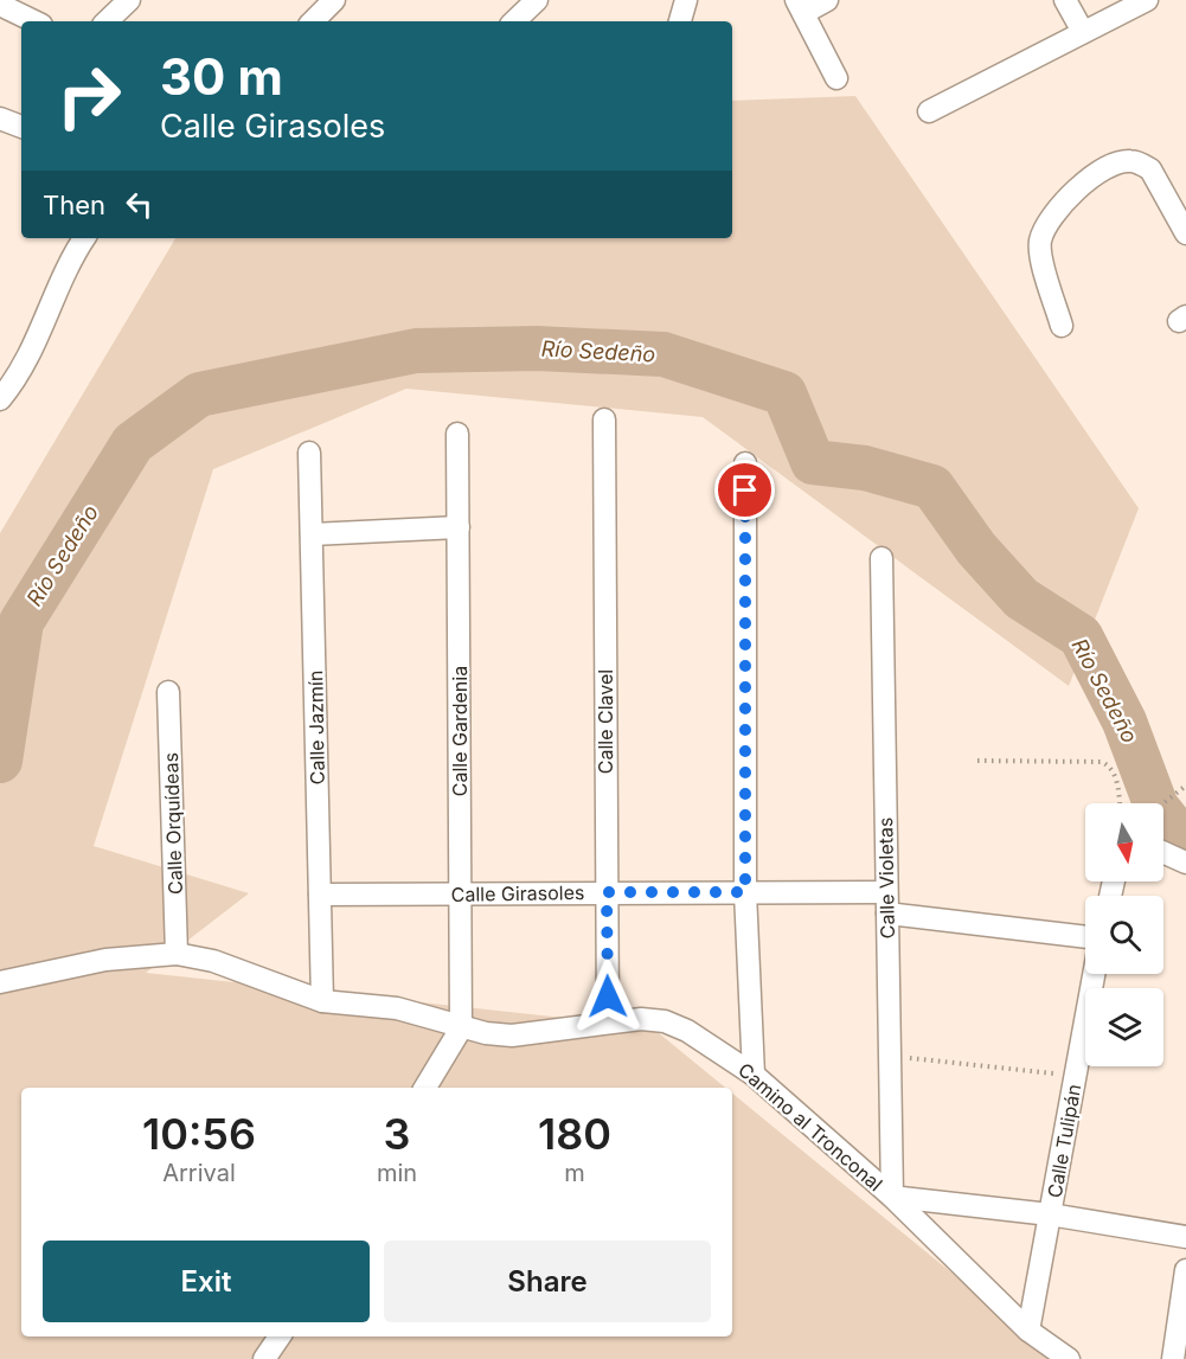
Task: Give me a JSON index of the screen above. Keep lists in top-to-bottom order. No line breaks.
{"streets":{"street":["Calle Clavel","Calle Jazmín","Calle Gardenia","Calle Orquídeas","Calle Violetas","Calle Girasoles","Camino al Tronconal","Calle Tulipán"]},"crossings":[["Calle Clavel","Calle Girasoles"],["Calle Clavel","Camino al Tronconal"],["Calle Jazmín","Calle Girasoles"],["Calle Jazmín","Camino al Tronconal"],["Calle Gardenia","Calle Girasoles"],["Calle Gardenia","Camino al Tronconal"],["Calle Orquídeas","Camino al Tronconal"],["Calle Violetas","Calle Girasoles"],["Calle Violetas","Camino al Tronconal"],["Camino al Tronconal","Calle Tulipán"]],"water":["Río Sedeño"],"north":"bottom","page":{"turn":["30 m","Calle Girasoles"],"then":"Then","eta":["10:56","Arrival","3","min","180","m"],"buttons":["Exit","Share"]}}
